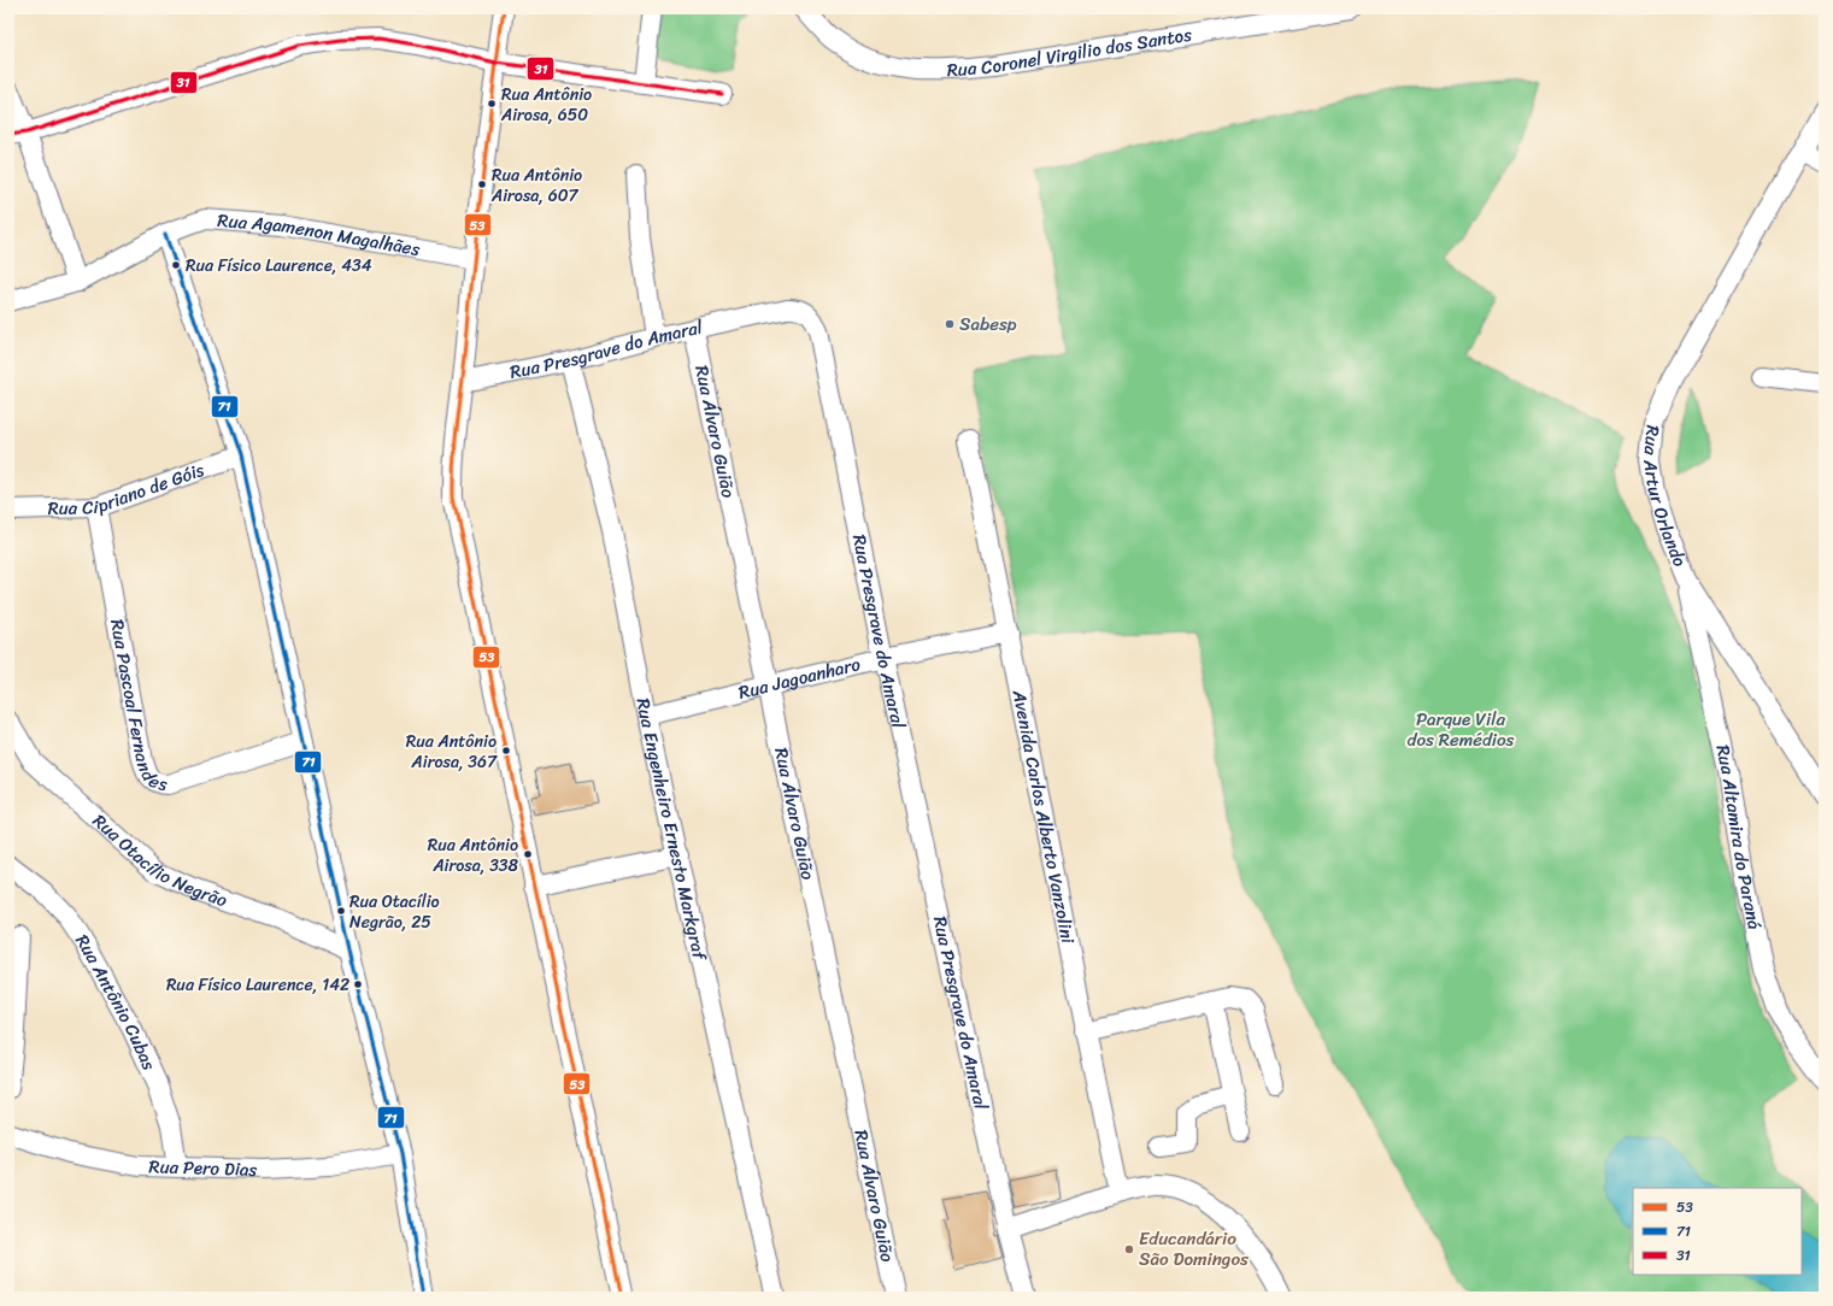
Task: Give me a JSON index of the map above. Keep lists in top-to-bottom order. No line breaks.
{"streets":{"street":["Rua Coronel Virgilio dos Santos","Rua Agamenon Magalhães","Rua Presgrave do Amaral","Rua Álvaro Guião","Rua Cipriano de Góis","Rua Artur Orlando","Rua Jagoanharo","Rua Pascoal Fernandes","Avenida Carlos Alberto Vanzolini","Rua Engenheiro Ernesto Markgraf","Rua Altamira do Paraná","Rua Otacílio Negrão","Rua Antônio Cubas","Rua Pero Dias"]},"crossings":[["Rua Presgrave do Amaral","Rua Álvaro Guião"],["Rua Presgrave do Amaral","Rua Jagoanharo"],["Rua Presgrave do Amaral","Rua Engenheiro Ernesto Markgraf"],["Rua Álvaro Guião","Rua Jagoanharo"],["Rua Cipriano de Góis","Rua Pascoal Fernandes"],["Rua Artur Orlando","Rua Altamira do Paraná"],["Rua Jagoanharo","Avenida Carlos Alberto Vanzolini"],["Rua Jagoanharo","Rua Engenheiro Ernesto Markgraf"],["Rua Antônio Cubas","Rua Pero Dias"]],"parks":["Parque Vila dos Remédios"],"places":["Rua Antônio Airosa, 650","Rua Antônio Airosa, 607","Rua Físico Laurence, 434","Sabesp","Rua Antônio Airosa, 367","Rua Antônio Airosa, 338","Rua Otacílio Negrão, 25","Rua Físico Laurence, 142","Educandário São Domingos"],"lines":["transit line 53","transit line 31","transit line 71"],"legend":["53","71","31"]}
